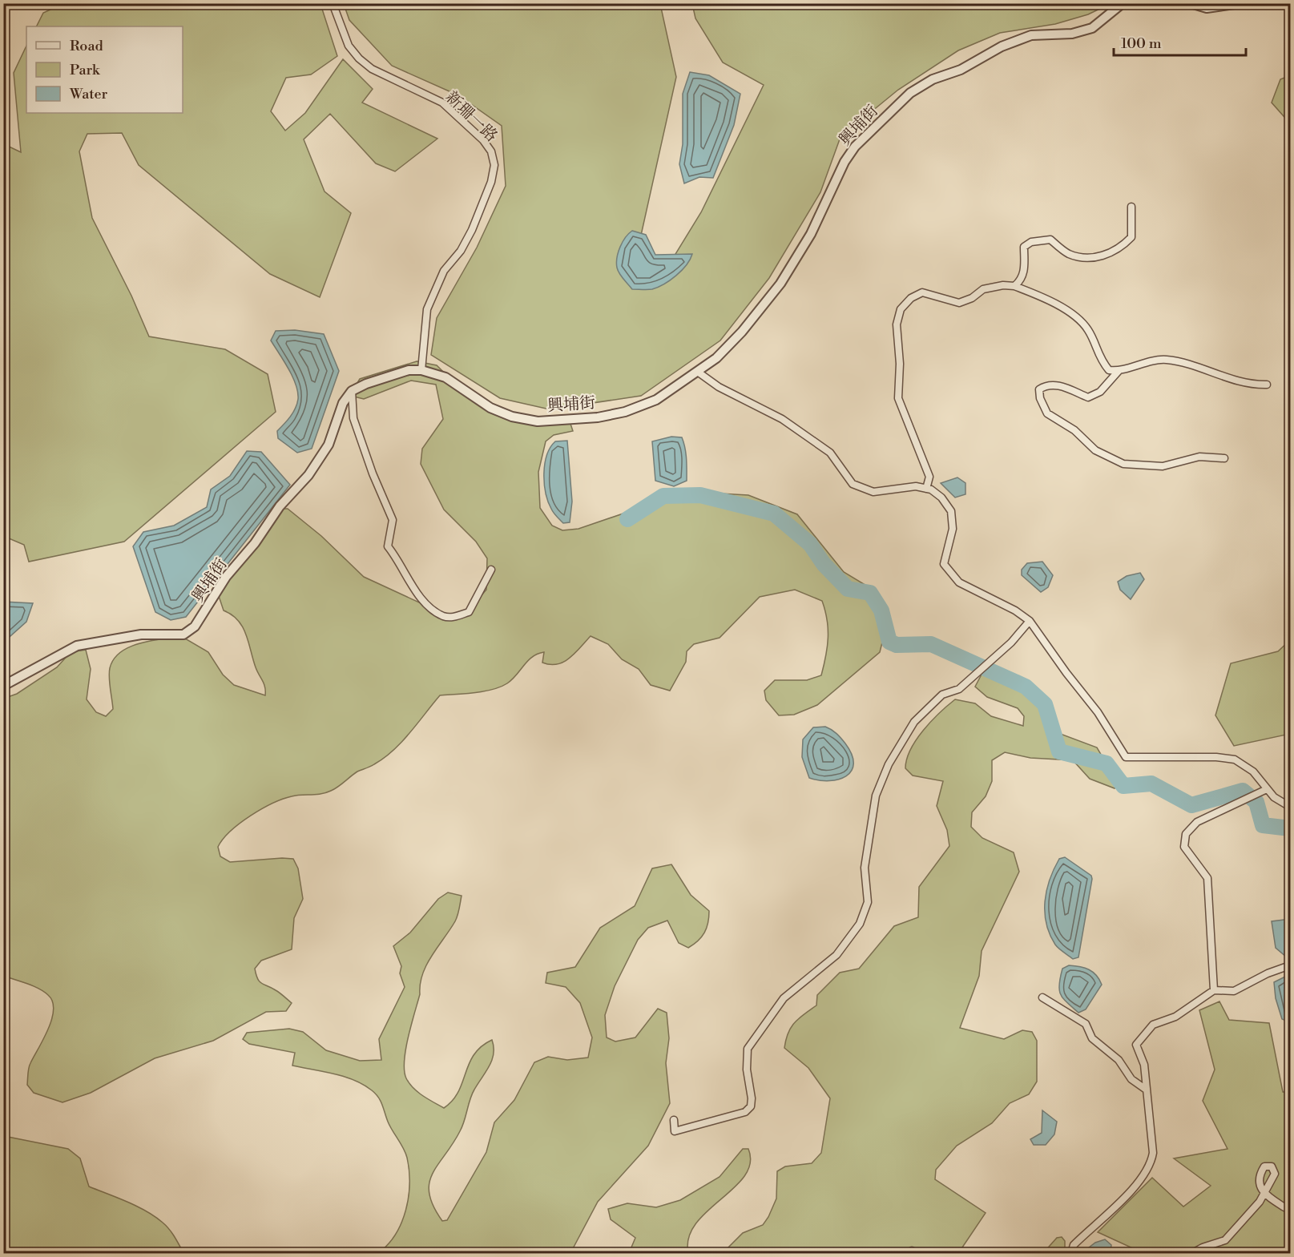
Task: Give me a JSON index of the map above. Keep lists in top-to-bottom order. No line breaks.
{"streets":{"street":["新珊一路","興埔街"]},"crossings":[["新珊一路","興埔街"]],"legend":["Road","Park","Water"],"scale_bar":"100 m"}
